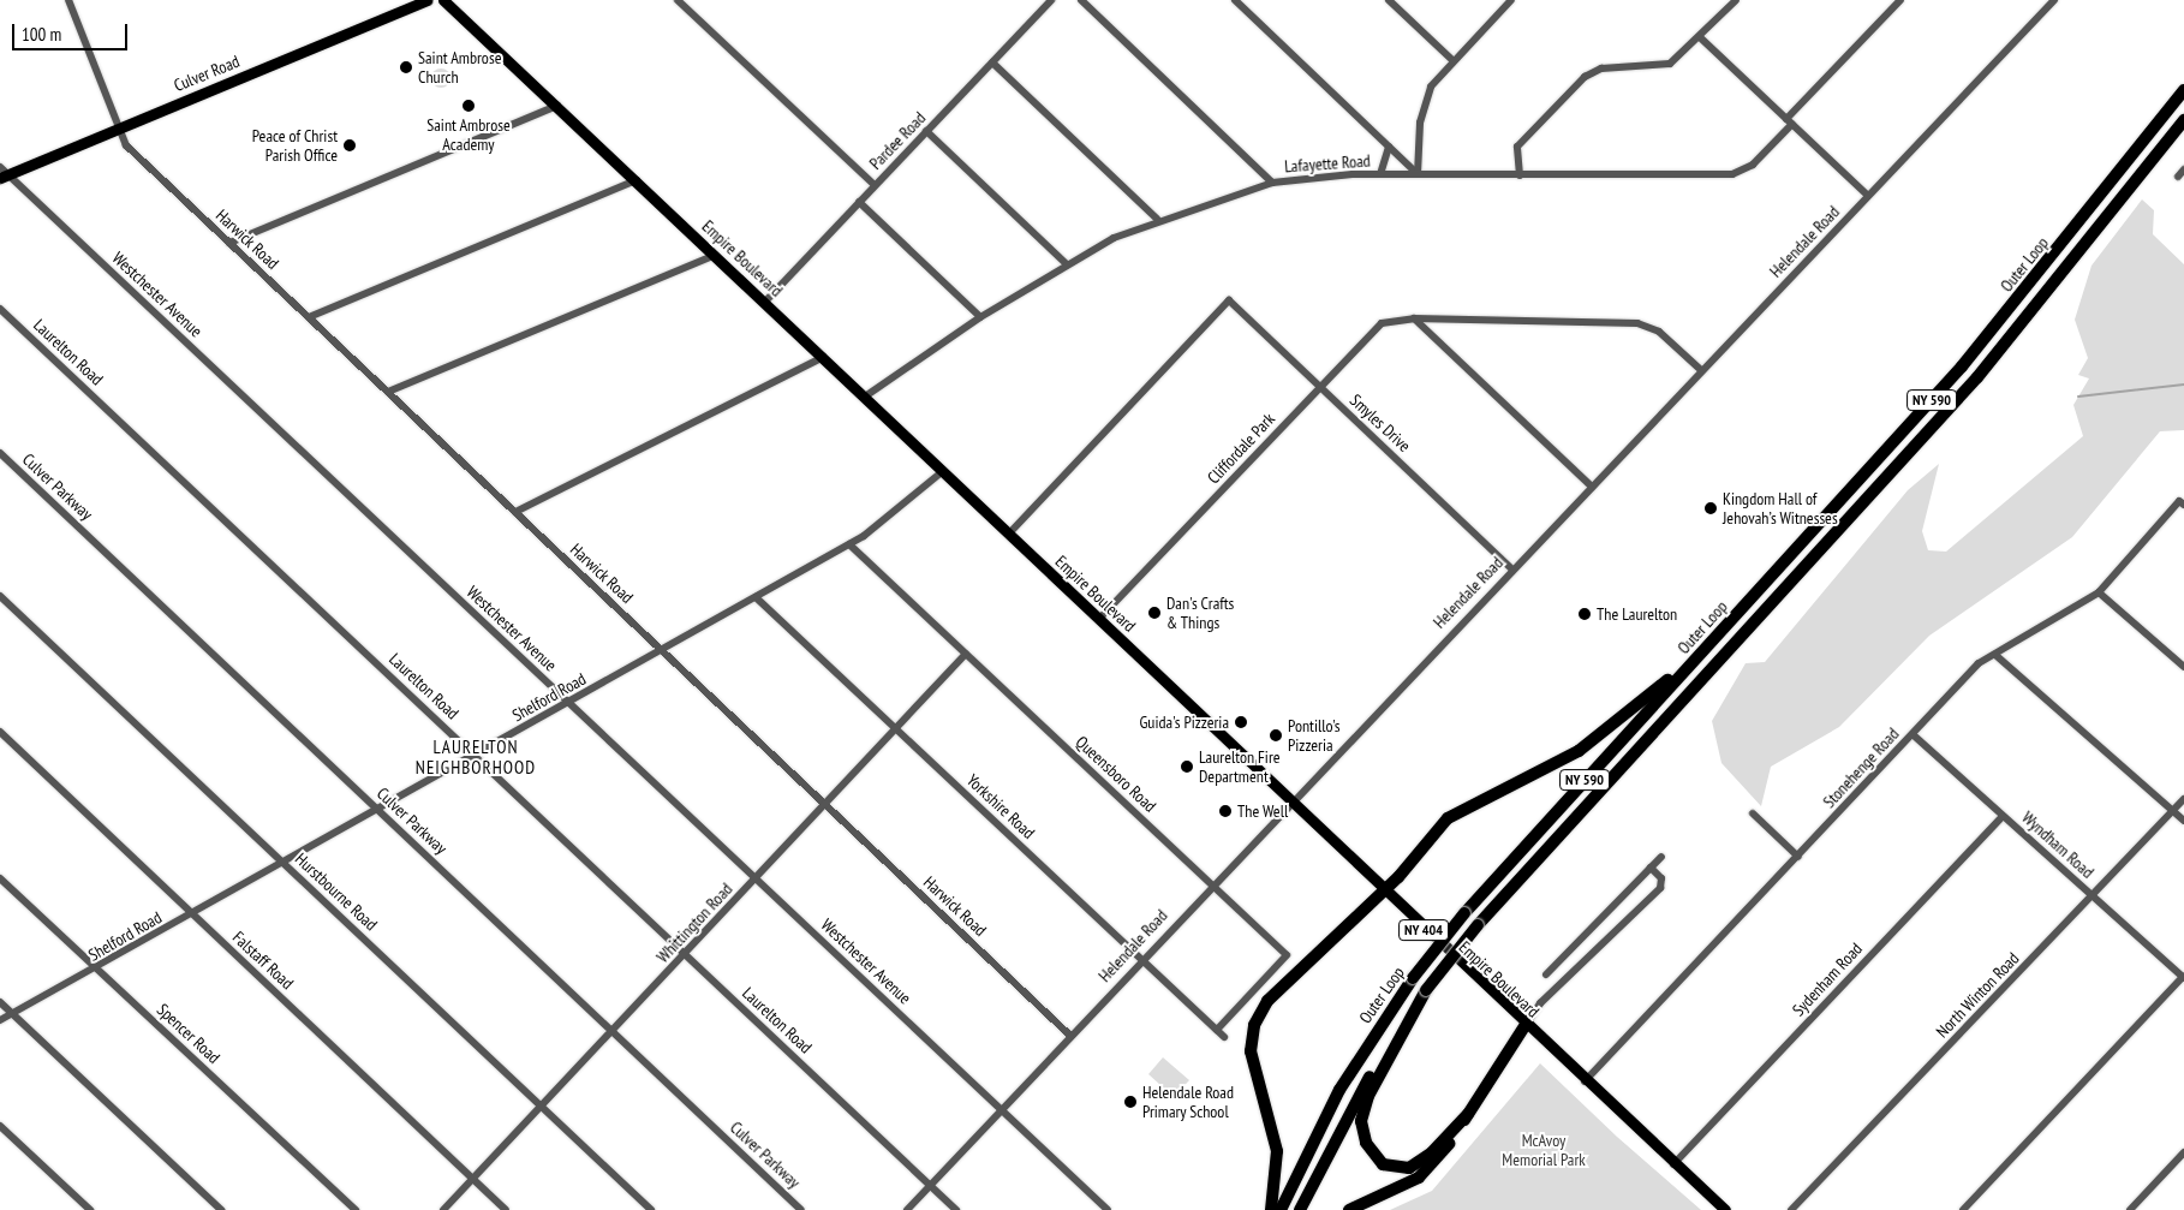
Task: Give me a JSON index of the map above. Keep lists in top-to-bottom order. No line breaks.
{"streets":{"highway":["Outer Loop","NY 590"],"main road":["Culver Road","Empire Boulevard","NY 404"],"street":["Pardee Road","Lafayette Road","Harwick Road","Helendale Road","Westchester Avenue","Laurelton Road","Smyles Drive","Cliffordale Park","Culver Parkway","Shelford Road","Stonehenge Road","Queensboro Road","Yorkshire Road","Wyndham Road","Hurstbourne Road","Whittington Road","Falstaff Road","Sydenham Road","North Winton Road","Spencer Road"]},"crossings":[["Culver Road","Harwick Road"],["Culver Road","Westchester Avenue"],["Pardee Road","Empire Boulevard"],["Lafayette Road","Empire Boulevard"],["Harwick Road","Helendale Road"],["Harwick Road","Shelford Road"],["Harwick Road","Whittington Road"],["Helendale Road","Empire Boulevard"],["Helendale Road","Westchester Avenue"],["Helendale Road","Laurelton Road"],["Helendale Road","Smyles Drive"],["Helendale Road","Cliffordale Park"],["Helendale Road","Queensboro Road"],["Helendale Road","Yorkshire Road"],["Empire Boulevard","Smyles Drive"],["Empire Boulevard","Cliffordale Park"],["Empire Boulevard","Shelford Road"],["Empire Boulevard","Stonehenge Road"],["Empire Boulevard","Sydenham Road"],["Westchester Avenue","Shelford Road"],["Westchester Avenue","Whittington Road"],["Laurelton Road","Shelford Road"],["Laurelton Road","Whittington Road"],["Smyles Drive","Cliffordale Park"],["Culver Parkway","Shelford Road"],["Culver Parkway","Whittington Road"],["Shelford Road","Queensboro Road"],["Shelford Road","Yorkshire Road"],["Shelford Road","Hurstbourne Road"],["Shelford Road","Falstaff Road"],["Shelford Road","Spencer Road"],["Stonehenge Road","Wyndham Road"],["Queensboro Road","Yorkshire Road"],["Queensboro Road","Whittington Road"],["Yorkshire Road","Whittington Road"],["Wyndham Road","Sydenham Road"],["Wyndham Road","North Winton Road"],["Hurstbourne Road","Whittington Road"],["Whittington Road","Falstaff Road"]],"districts":["LAURELTON NEIGHBORHOOD"],"parks":["McAvoy Memorial Park"],"places":["Saint Ambrose Church","Saint Ambrose Academy","Peace of Christ Parish Office","Kingdom Hall of Jehovah’s Witnesses","Dan's Crafts & Things","The Laurelton","Guida's Pizzeria","Pontillo's Pizzeria","Laurelton Fire Department","The Well","Helendale Road Primary School"],"scale_bar":"100 m"}
